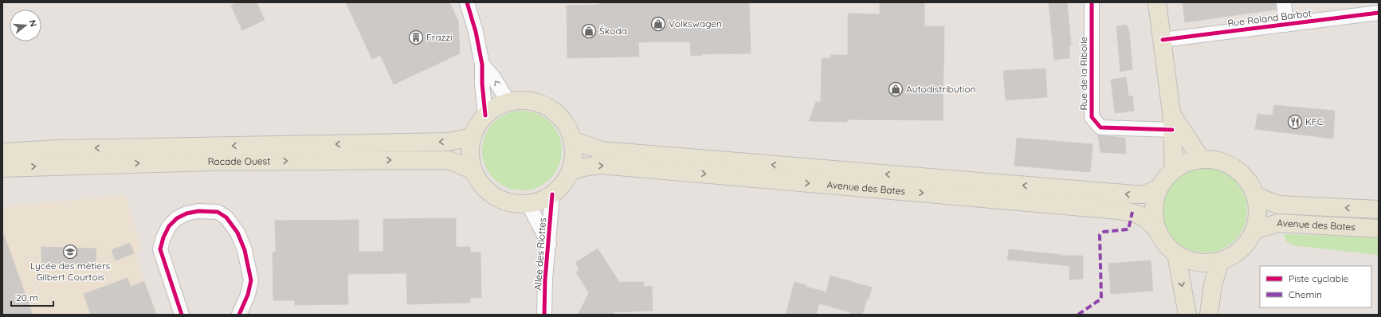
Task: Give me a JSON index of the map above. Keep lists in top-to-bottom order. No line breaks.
{"streets":{"main road":["Rocade Ouest","Avenue des Bates"],"street":["Rue Roland Barbot","Rue de la Ribolle","Allée des Riottes"]},"crossings":[["Rocade Ouest","Avenue des Bates"],["Rocade Ouest","Allée des Riottes"],["Avenue des Bates","Allée des Riottes"]],"places":{"shop":["Volkswagen","Škoda","Autodistribution"],"building":["Frazzi"],"restaurant":["KFC"],"school or university":["Lycée des métiers Gilbert Courtois"]},"legend":["Piste cyclable","Chemin"],"scale_bar":"20 m","north":"right"}
